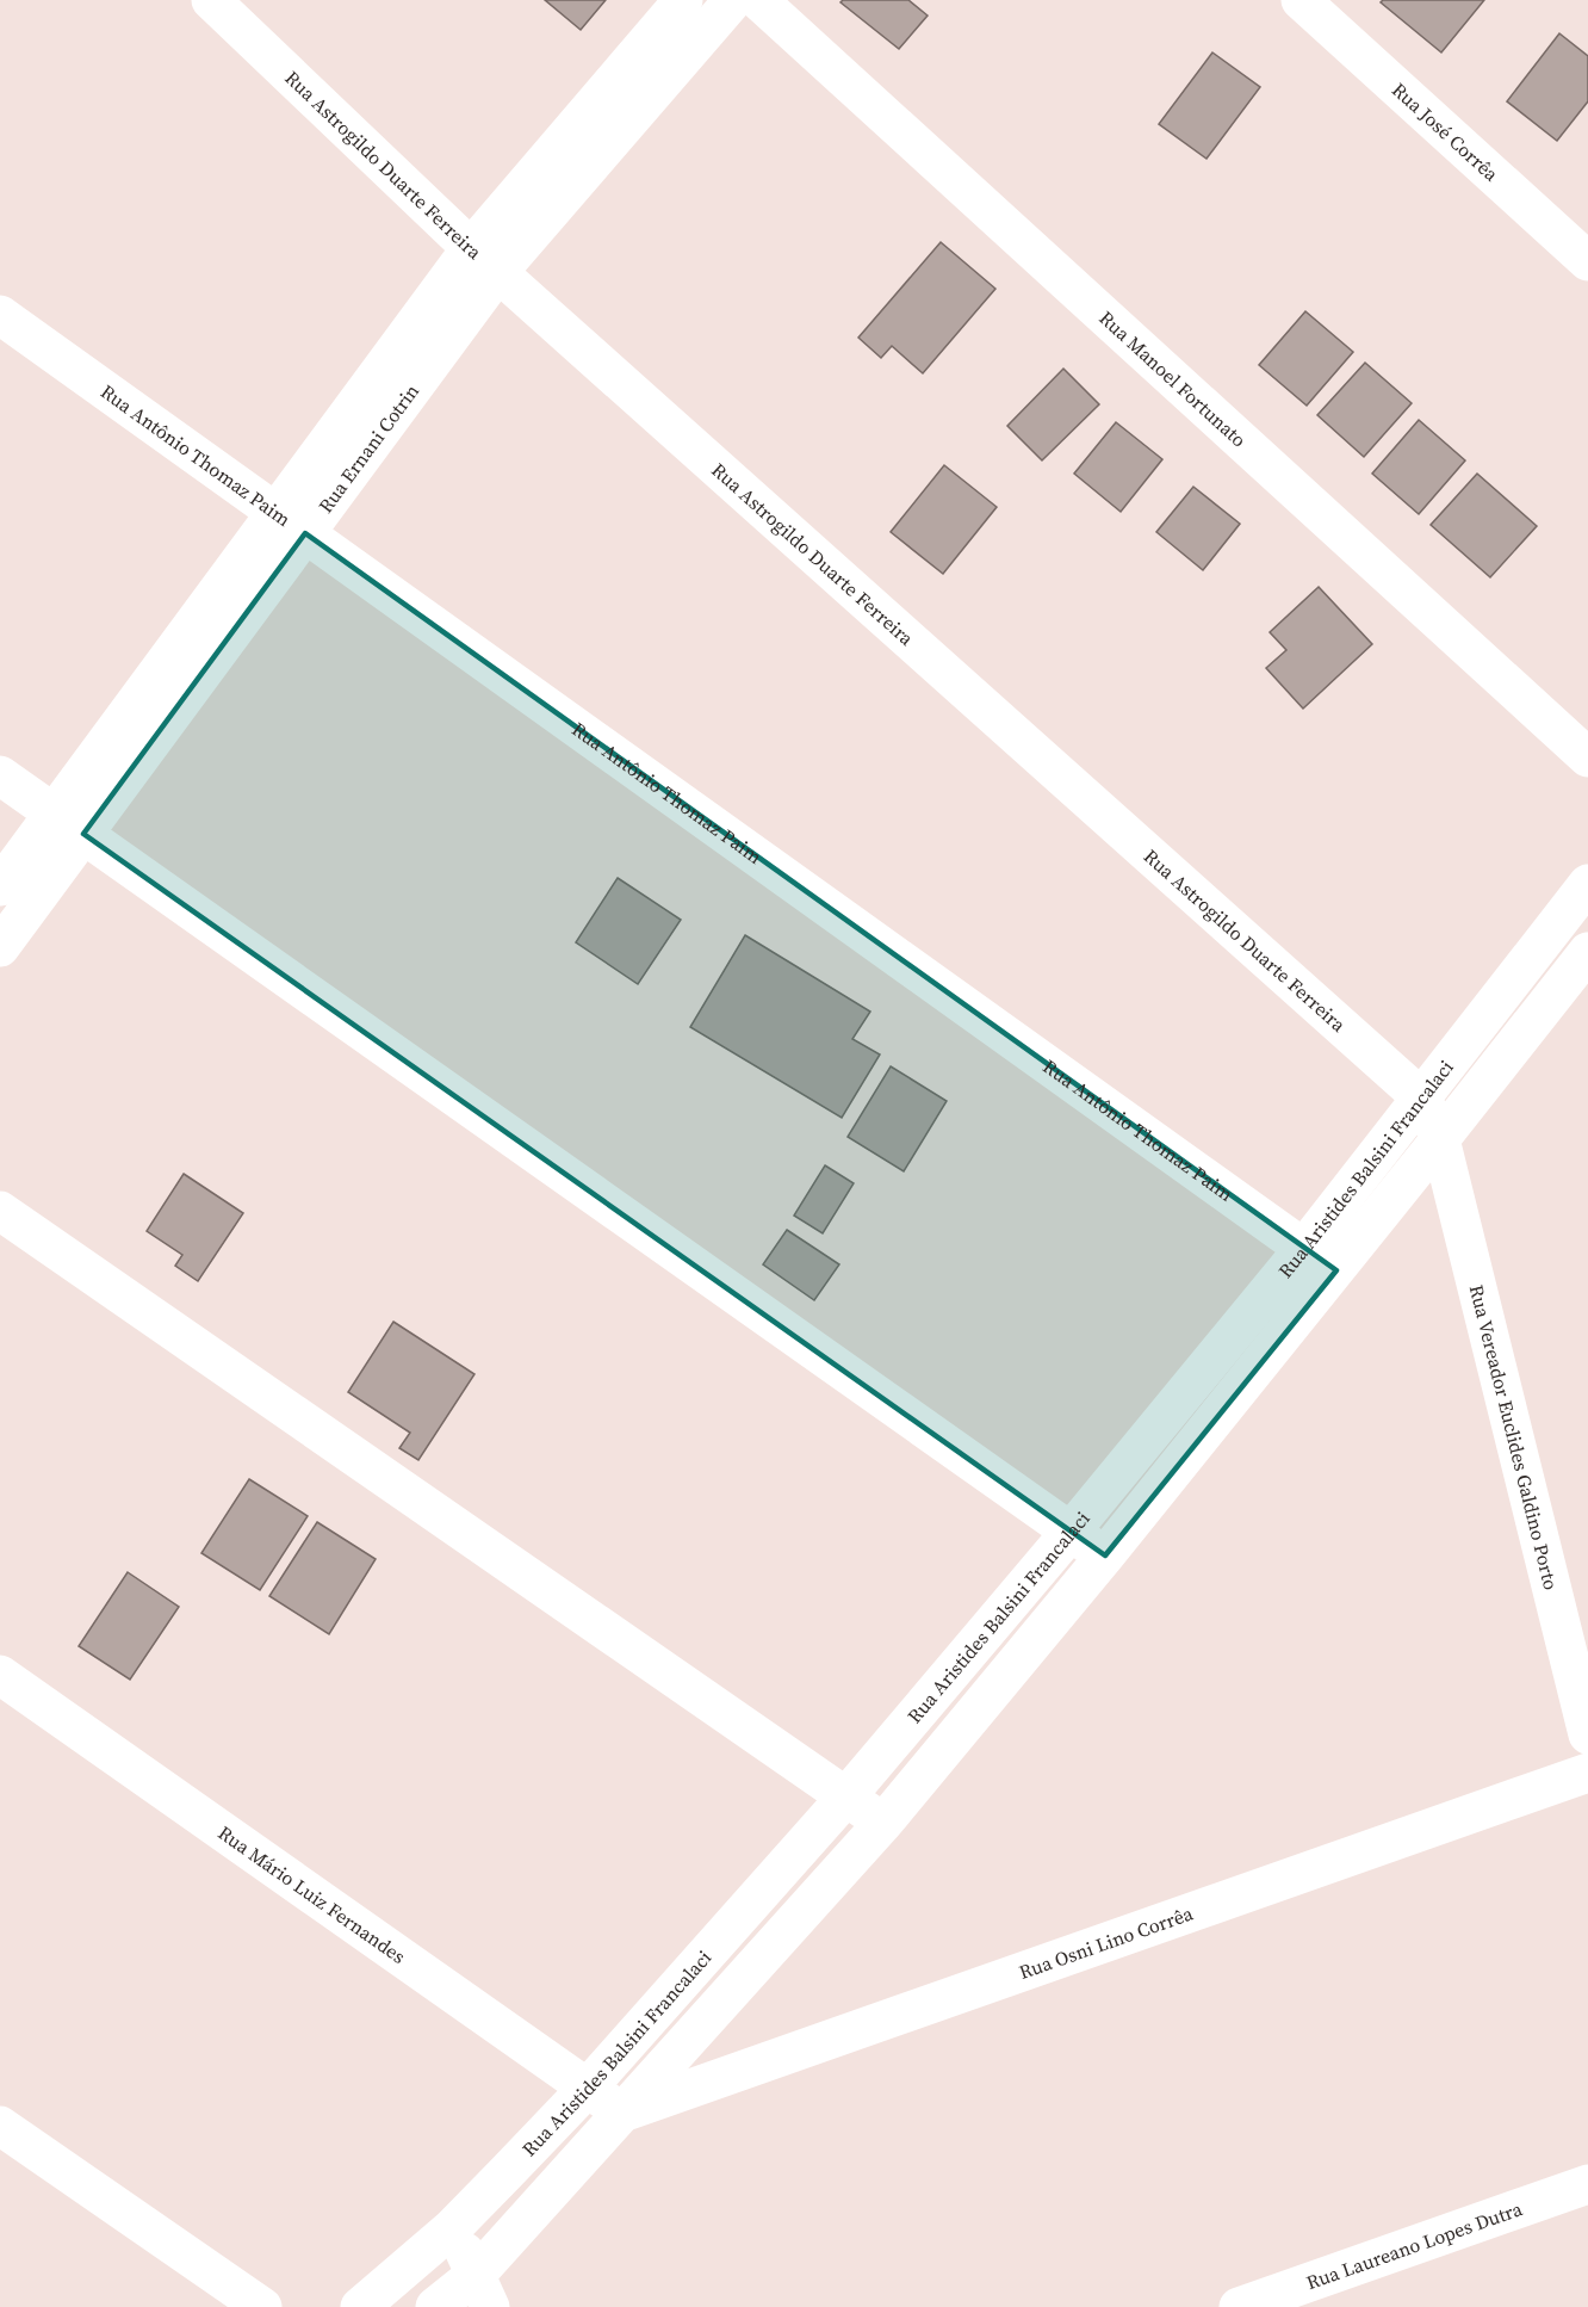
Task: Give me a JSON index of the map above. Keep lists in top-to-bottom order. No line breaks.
{"streets":{"street":["Rua José Corrêa","Rua Astrogildo Duarte Ferreira","Rua Manoel Fortunato","Rua Ernani Cotrin","Rua Antônio Thomaz Paim","Rua Aristides Balsini Francalaci","Rua Vereador Euclides Galdino Porto","Rua Mário Luiz Fernandes","Rua Osni Lino Corrêa","Rua Laureano Lopes Dutra"]},"crossings":[["Rua Astrogildo Duarte Ferreira","Rua Ernani Cotrin"],["Rua Astrogildo Duarte Ferreira","Rua Aristides Balsini Francalaci"],["Rua Astrogildo Duarte Ferreira","Rua Vereador Euclides Galdino Porto"],["Rua Ernani Cotrin","Rua Antônio Thomaz Paim"],["Rua Antônio Thomaz Paim","Rua Aristides Balsini Francalaci"],["Rua Aristides Balsini Francalaci","Rua Vereador Euclides Galdino Porto"],["Rua Aristides Balsini Francalaci","Rua Mário Luiz Fernandes"],["Rua Aristides Balsini Francalaci","Rua Osni Lino Corrêa"],["Rua Mário Luiz Fernandes","Rua Osni Lino Corrêa"]]}
